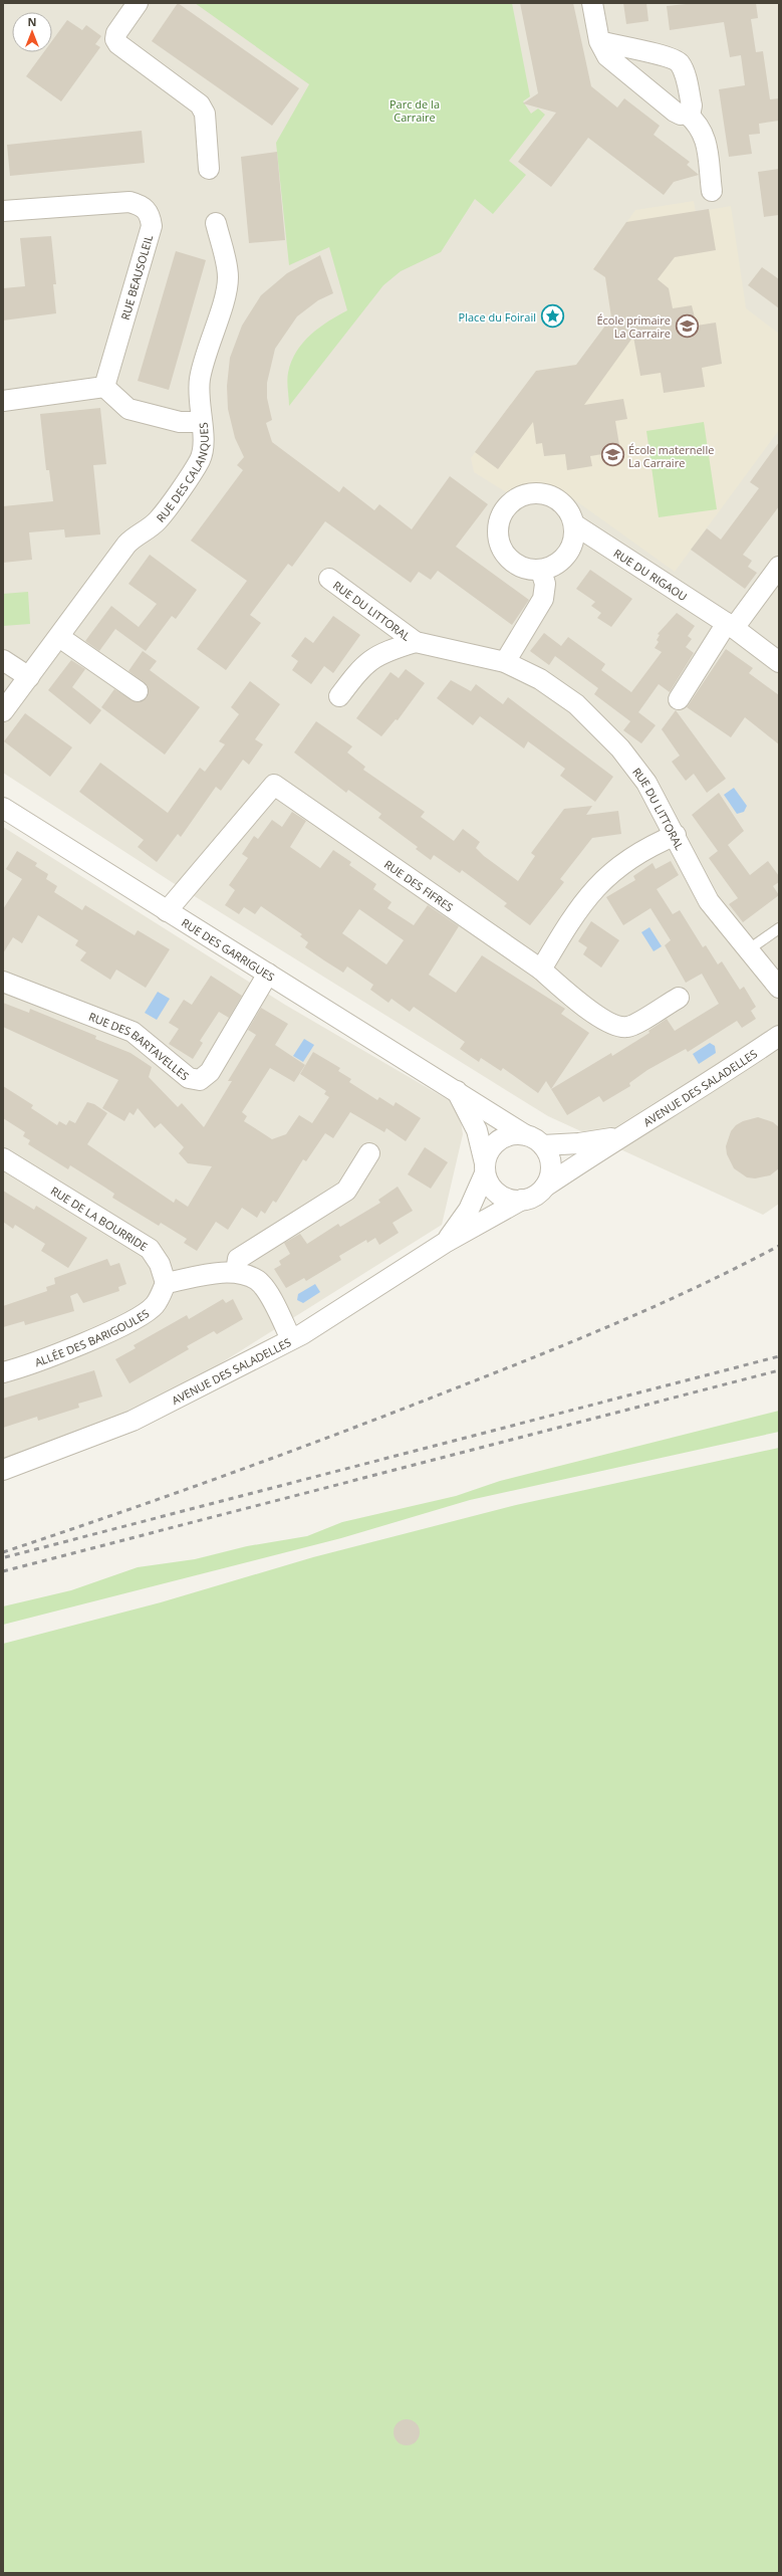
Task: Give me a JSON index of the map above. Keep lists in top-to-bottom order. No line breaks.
{"streets":{"street":["RUE BEAUSOLEIL","RUE DES CALANQUES","RUE DU RIGAOU","RUE DU LITTORAL","RUE DES FIFRES","RUE DES GARRIGUES","RUE DES BARTAVELLES","AVENUE DES SALADELLES","RUE DE LA BOURRIDE","ALLÉE DES BARIGOULES"]},"crossings":[["RUE DES FIFRES","RUE DES GARRIGUES"],["RUE DES GARRIGUES","RUE DES BARTAVELLES"],["RUE DES GARRIGUES","AVENUE DES SALADELLES"],["RUE DE LA BOURRIDE","ALLÉE DES BARIGOULES"]],"parks":["Parc de la Carraire"],"places":{"place":["Place du Foirail"],"school or university":["École primaire La Carraire","École maternelle La Carraire"]},"north":"top"}
